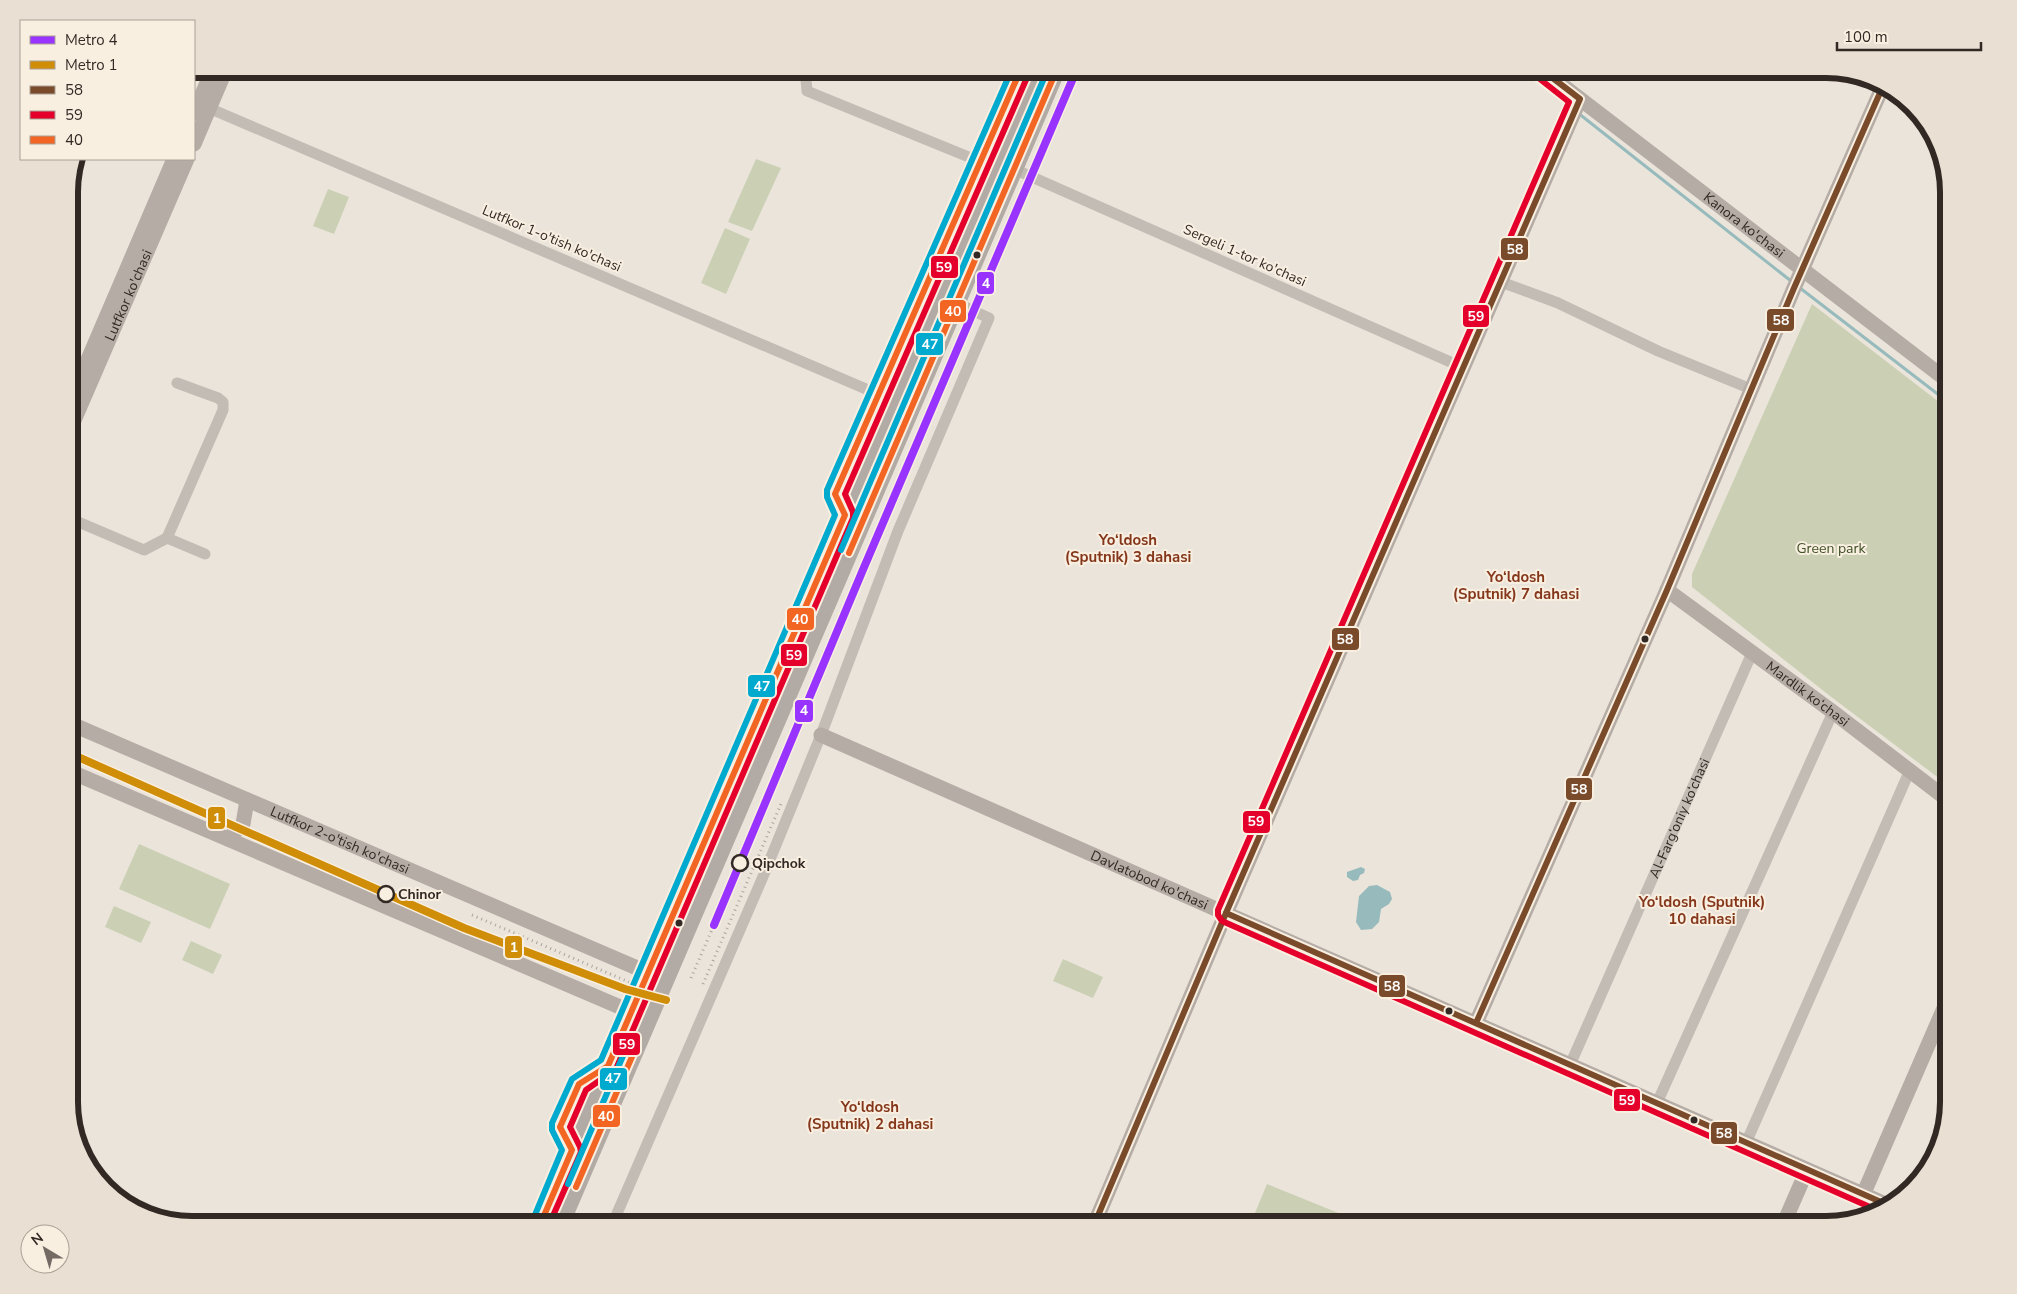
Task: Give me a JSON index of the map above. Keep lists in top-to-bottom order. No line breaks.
{"streets":{"street":["Kanora ko'chasi","Lutfkor 1-o'tish ko'chasi","Sergeli 1-tor ko'chasi","Lutfkor ko'chasi","Mardlik ko‘chasi","Al-Farg‘oniy ko‘chasi","Lutfkor 2-o'tish ko'chasi","Davlatobod ko'chasi"]},"crossings":[["Mardlik ko‘chasi","Al-Farg‘oniy ko‘chasi"],["Al-Farg‘oniy ko‘chasi","Davlatobod ko'chasi"]],"districts":["Yo‘ldosh (Sputnik) 3 dahasi","Yo‘ldosh (Sputnik) 7 dahasi","Yo‘ldosh (Sputnik) 10 dahasi","Yo‘ldosh (Sputnik) 2 dahasi"],"parks":["Green park"],"places":["Qipchok","Chinor"],"lines":["metro line 4","transit line 58","transit line 59","transit line 40","transit line 47","metro line 1"],"legend":["Metro 4","Metro 1","58","59","40"],"scale_bar":"100 m","north":"top left"}
